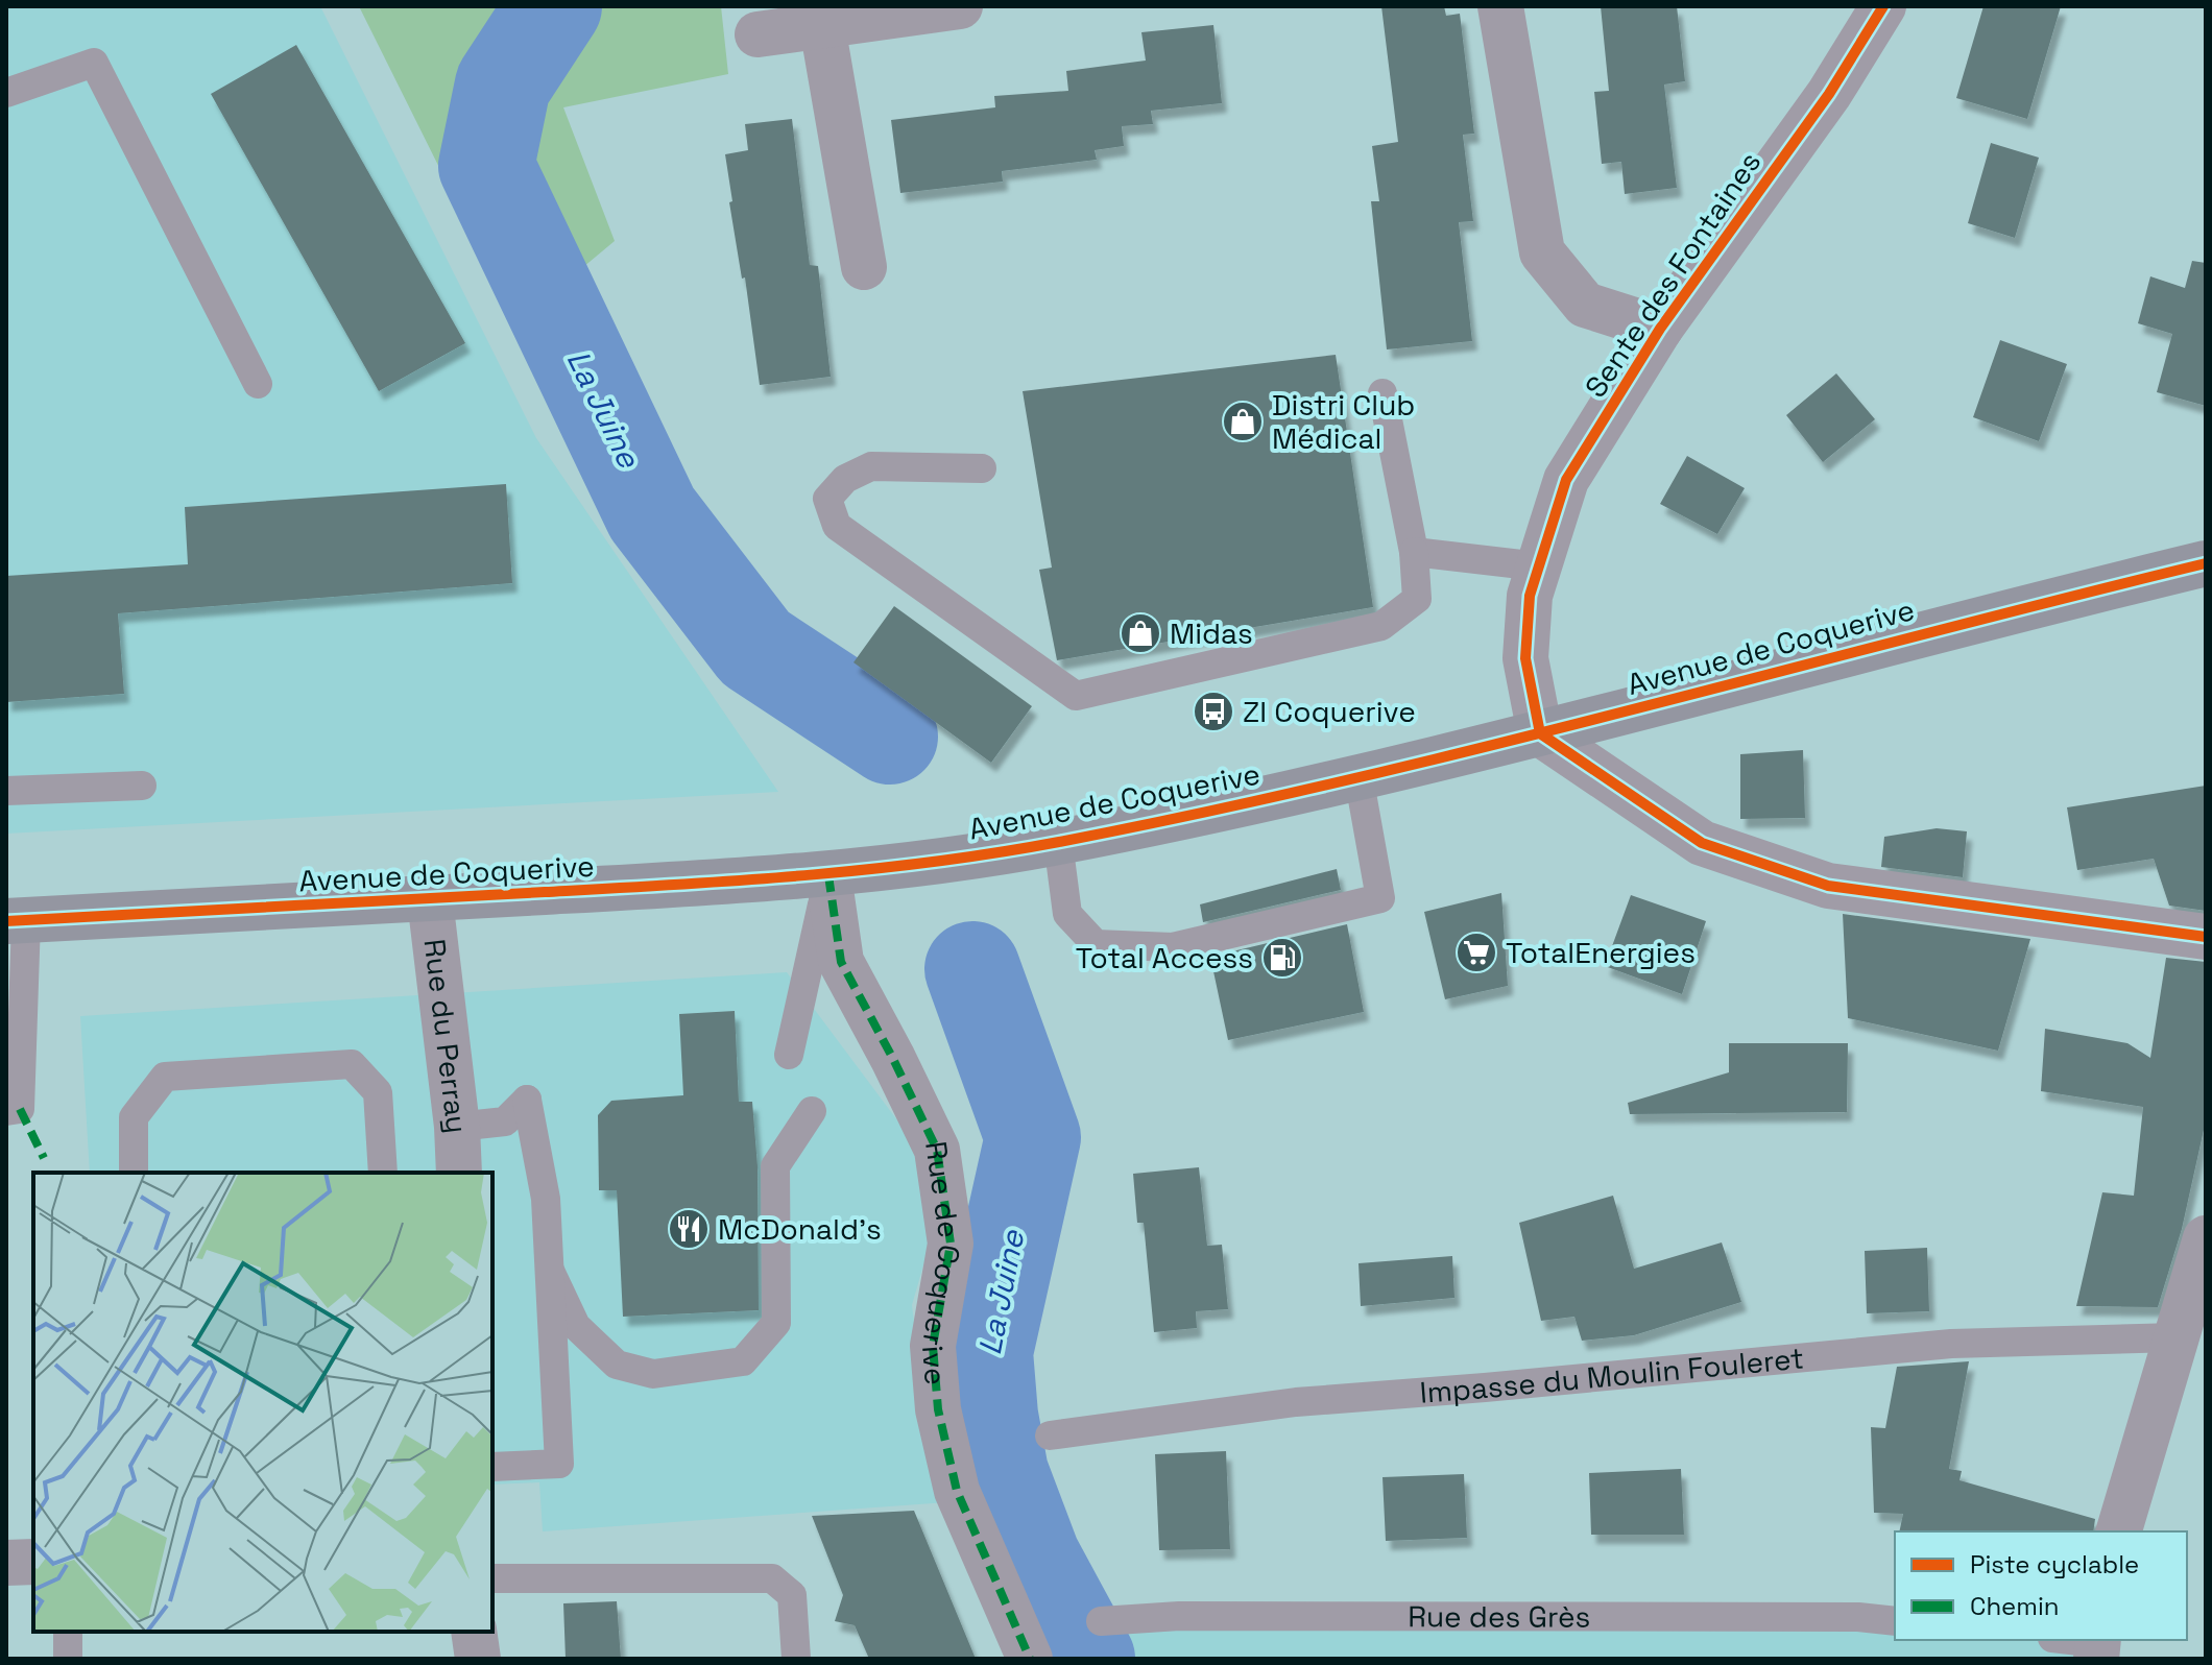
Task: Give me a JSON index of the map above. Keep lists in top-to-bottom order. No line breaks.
{"streets":{"main road":["Avenue de Coquerive"],"street":["Sente des Fontaines","Rue du Perray","Rue de Coquerive"],"lane":["Impasse du Moulin Fouleret","Rue des Grès"]},"crossings":[["Sente des Fontaines","Avenue de Coquerive"],["Avenue de Coquerive","Rue du Perray"],["Avenue de Coquerive","Rue de Coquerive"]],"water":["La Juine"],"places":{"shop":["Distri Club Médical","Midas"],"bus stop":["ZI Coquerive"],"supermarket":["TotalEnergies"],"fuel station":["Total Access"],"restaurant":["McDonald's"]},"legend":["Piste cyclable","Chemin"]}
